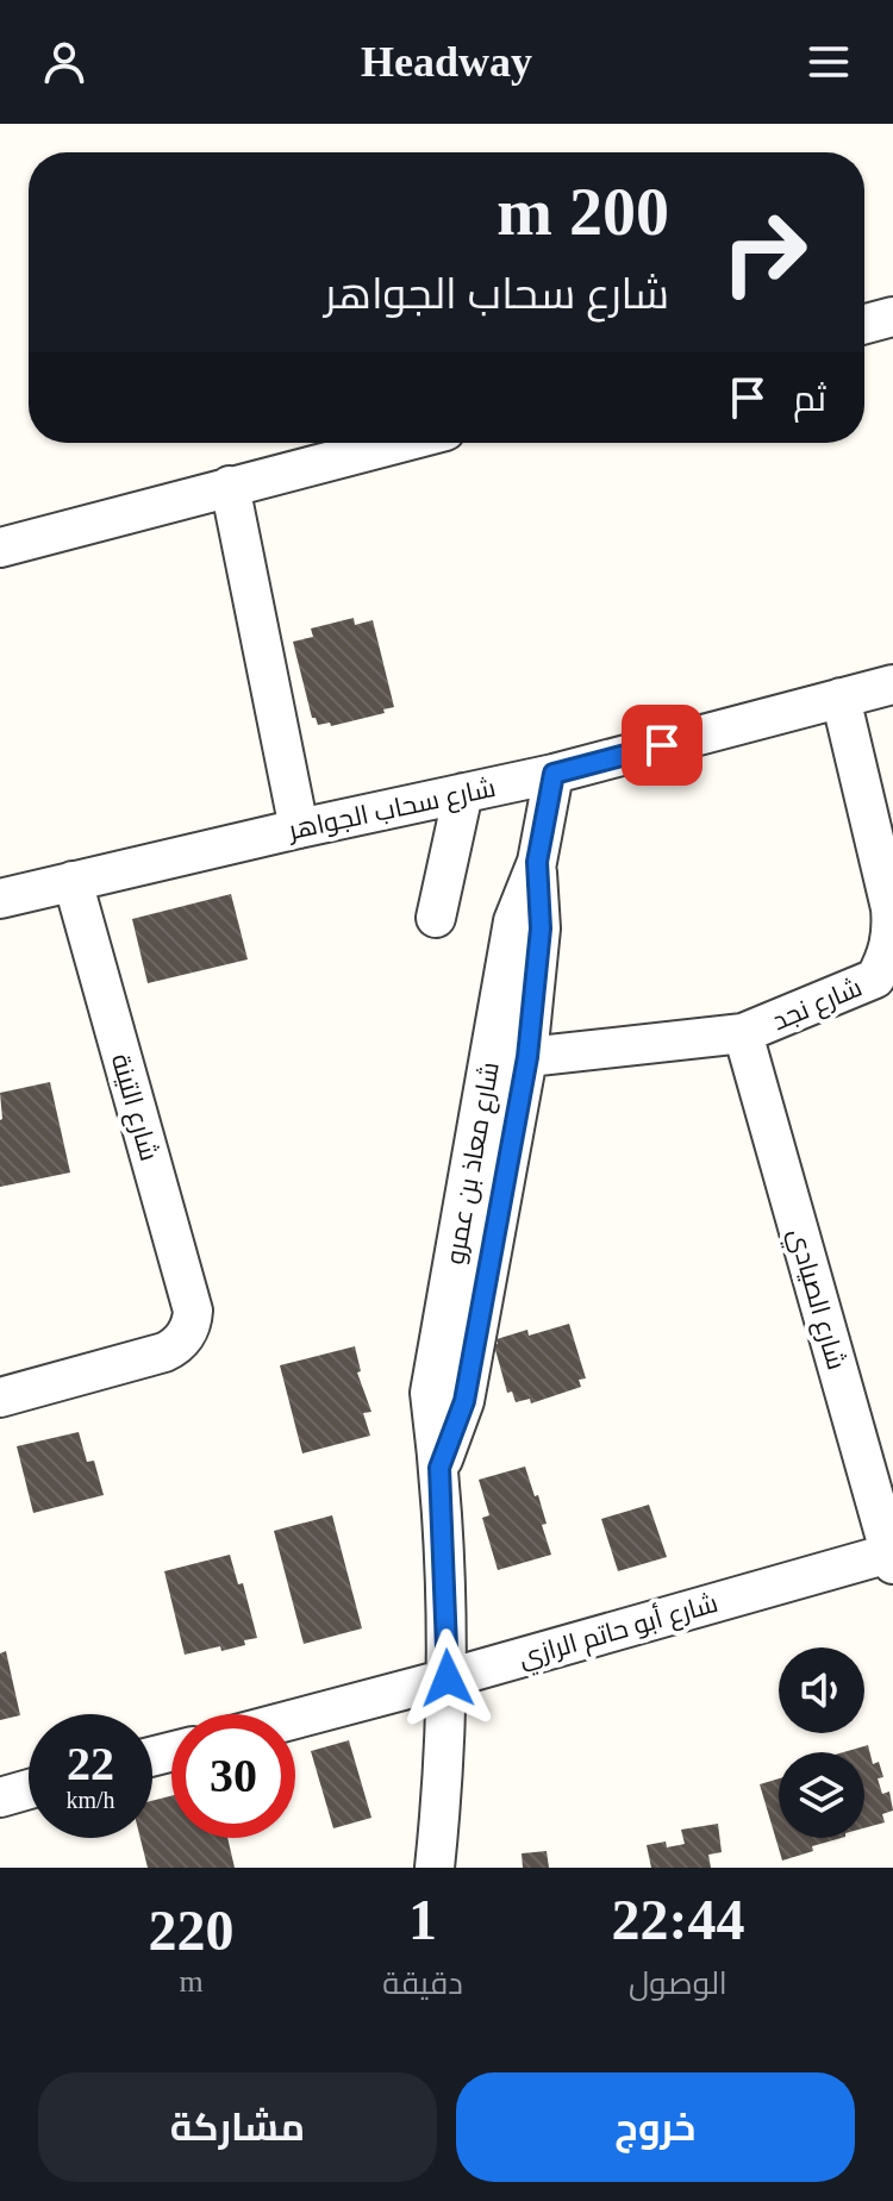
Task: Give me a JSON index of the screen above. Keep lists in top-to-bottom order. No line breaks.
{"streets":{"street":["شارع سحاب الجواهر","شارع نجد","شارع التينة","شارع معاذ بن عمرو","شارع الصيادي","شارع أبو حاتم الرازي"]},"crossings":[["شارع سحاب الجواهر","شارع نجد"],["شارع سحاب الجواهر","شارع التينة"],["شارع سحاب الجواهر","شارع معاذ بن عمرو"],["شارع نجد","شارع معاذ بن عمرو"],["شارع نجد","شارع الصيادي"],["شارع معاذ بن عمرو","شارع أبو حاتم الرازي"],["شارع الصيادي","شارع أبو حاتم الرازي"]],"page":{"header":"Headway","turn":["200 m","شارع سحاب الجواهر"],"then":"ثم","speed":"22 km/h","limit":"30","eta":["22:44","الوصول","1","دقيقة","220","m"],"buttons":["خروج","مشاركة"]}}
